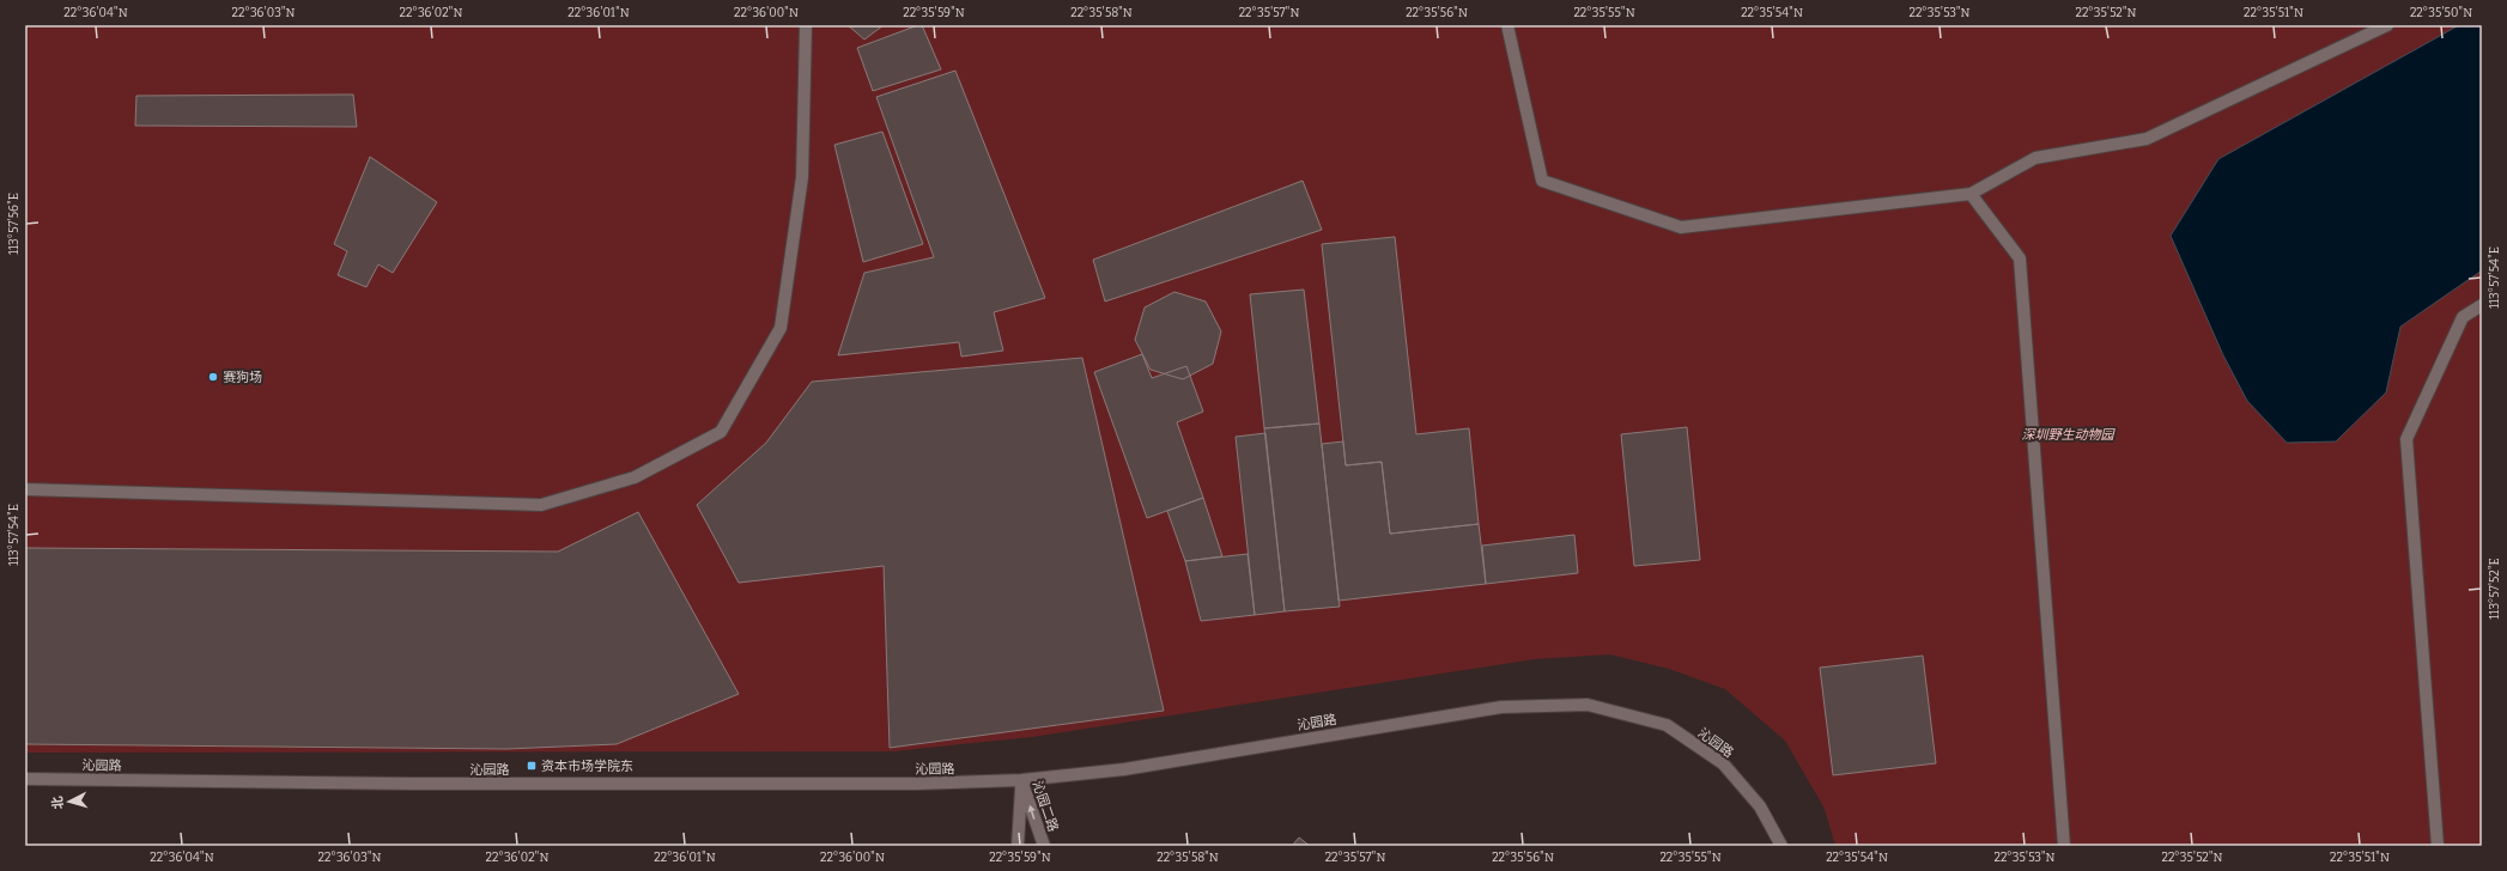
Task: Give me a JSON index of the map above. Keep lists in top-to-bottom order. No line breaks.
{"streets":{"street":["沁园路","沁园二路"]},"crossings":[["沁园路","沁园二路"]],"parks":["深圳野生动物园"],"places":{"other":["赛狗场"],"transit":["资本市场学院东"]},"north":"left","coordinates":["22°36'04\"N","22°36'03\"N","22°36'02\"N","22°36'01\"N","22°36'00\"N","22°35'59\"N","22°35'58\"N","22°35'57\"N","22°35'56\"N","22°35'55\"N","22°35'54\"N","22°35'53\"N","22°35'52\"N","22°35'51\"N","22°35'50\"N","113°57'56\"E","113°57'54\"E","113°57'52\"E"]}
